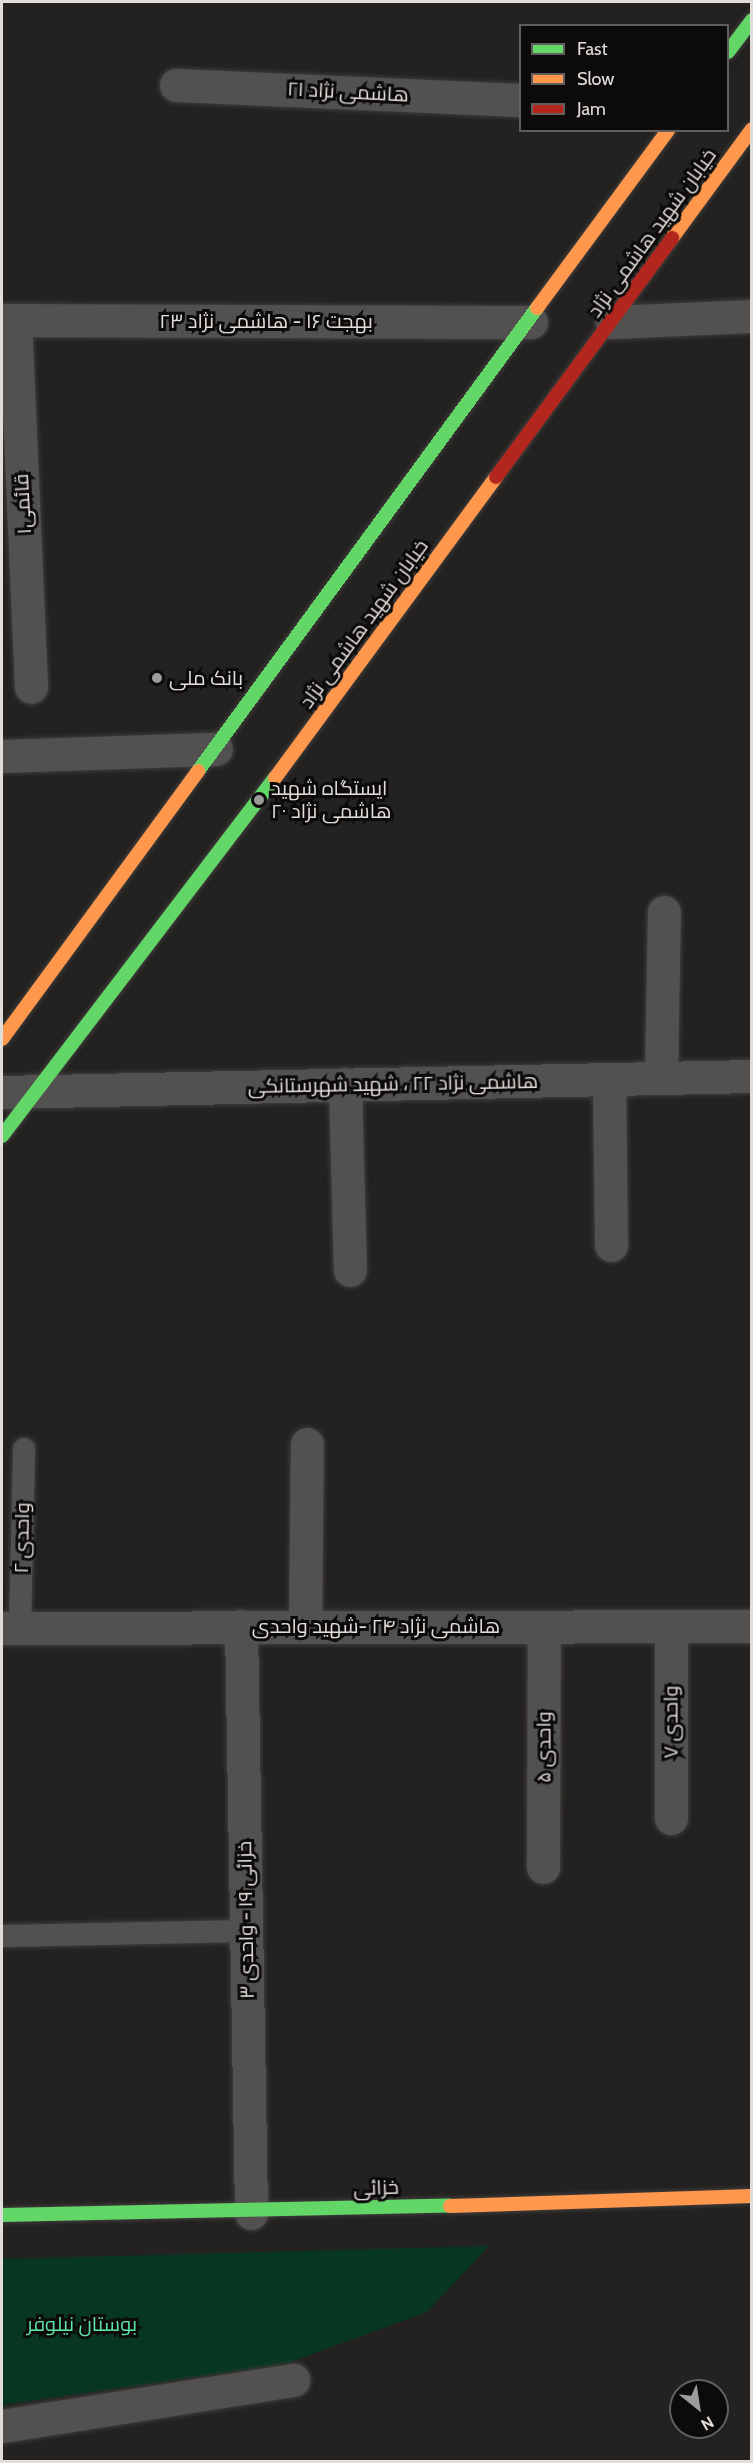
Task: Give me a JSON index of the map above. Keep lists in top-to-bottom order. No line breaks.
{"streets":{"main road":["خیابان شهید هاشمی نژاد","خزائی"],"street":["هاشمی نژاد ۲۱","بهجت ۱۶ - هاشمی نژاد ۲۳","قائمی۱","هاشمی نژاد ۲۲ ، شهید شهرستانکی","هاشمی نژاد ۲۴ -شهید واحدی","واحدی ۷","واحدی ۵","خزائی ۱۹ - واحدی ۳"],"lane":["واحدی ۲"]},"crossings":[["خیابان شهید هاشمی نژاد","هاشمی نژاد ۲۲ ، شهید شهرستانکی"],["بهجت ۱۶ - هاشمی نژاد ۲۳","قائمی۱"],["واحدی ۲","هاشمی نژاد ۲۴ -شهید واحدی"],["هاشمی نژاد ۲۴ -شهید واحدی","واحدی ۷"],["هاشمی نژاد ۲۴ -شهید واحدی","واحدی ۵"],["هاشمی نژاد ۲۴ -شهید واحدی","خزائی ۱۹ - واحدی ۳"],["خزائی ۱۹ - واحدی ۳","خزائی"]],"parks":["بوستان نیلوفر"],"places":["بانک ملی","ایستگاه شهید هاشمی نژاد ۲۰"],"legend":["Fast","Slow","Jam"],"north":"bottom right"}
